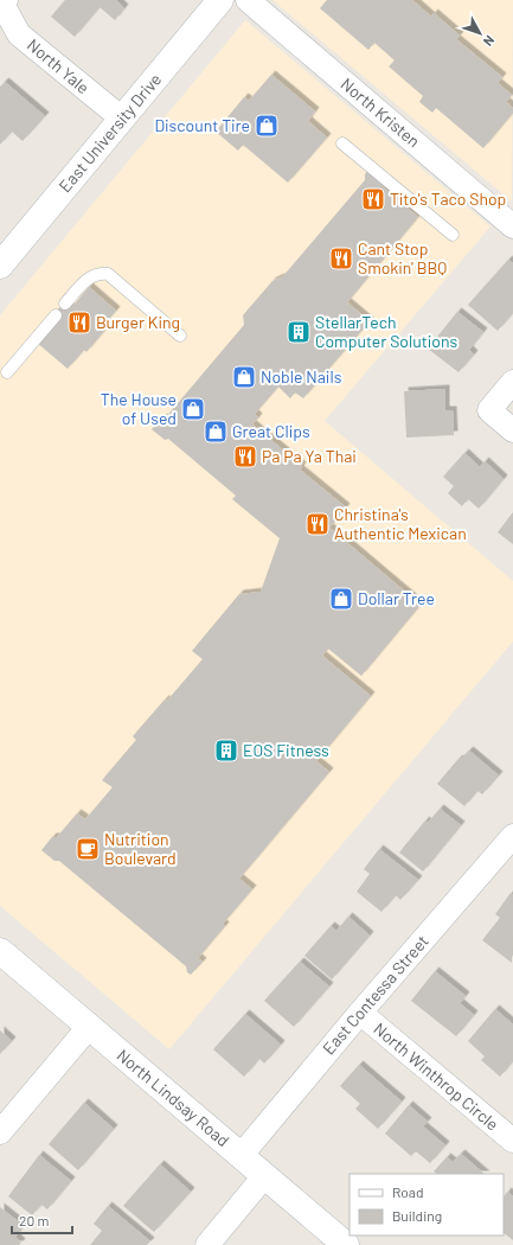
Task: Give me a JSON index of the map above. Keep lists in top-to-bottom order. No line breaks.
{"streets":{"main road":["East University Drive","North Lindsay Road"],"street":["North Yale","North Kristen","East Contessa Street","North Winthrop Circle"]},"crossings":[["North Yale","East University Drive"],["East Contessa Street","North Winthrop Circle"],["East Contessa Street","North Lindsay Road"]],"places":{"shop":["Discount Tire","Noble Nails","The House of Used","Great Clips","Dollar Tree"],"restaurant":["Tito's Taco Shop","Cant Stop Smokin' BBQ","Burger King","Pa Pa Ya Thai","Christina's Authentic Mexican"],"building":["StellarTech Computer Solutions","EOS Fitness"],"cafe":["Nutrition Boulevard"]},"legend":["Road","Building"],"scale_bar":"20 m","north":"bottom right"}
